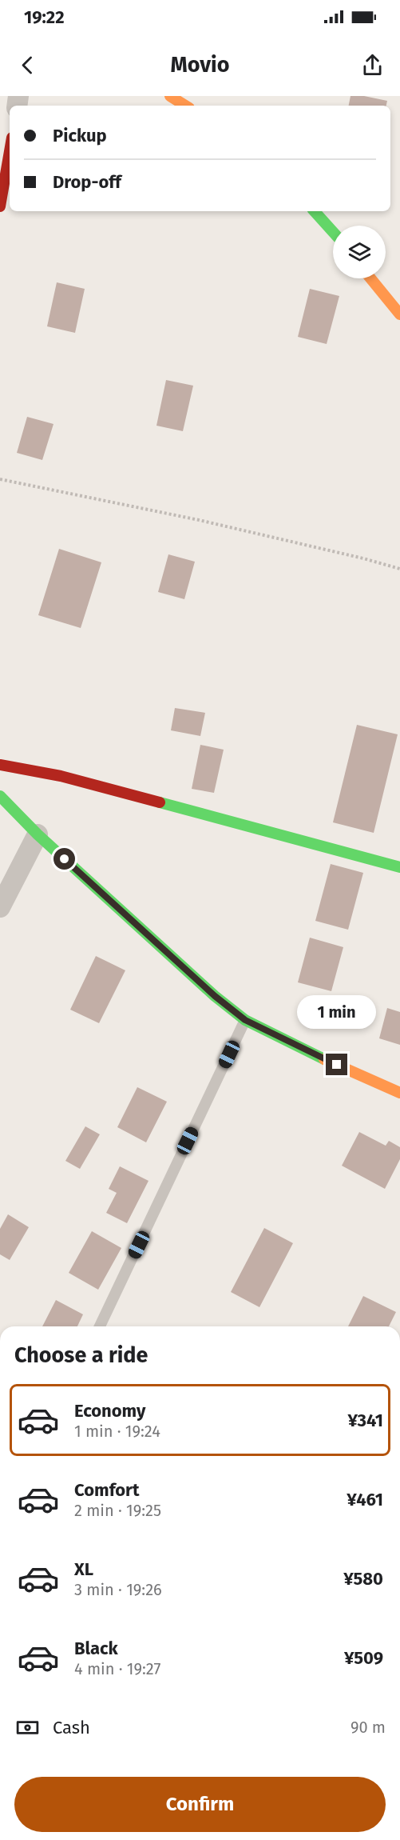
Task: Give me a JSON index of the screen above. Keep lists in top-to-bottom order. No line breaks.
{"page":{"status":"19:22","header":"Movio","banner":["Pickup","Drop-off"],"bubble":"1 min","heading":"Choose a ride","list":[{"name":"Economy","note":"1 min · 19:24","value":"¥341"},{"name":"Comfort","note":"2 min · 19:25","value":"¥461"},{"name":"XL","note":"3 min · 19:26","value":"¥580"},{"name":"Black","note":"4 min · 19:27","value":"¥509"}],"pay":["Cash","90 m"],"buttons":"Confirm"}}
